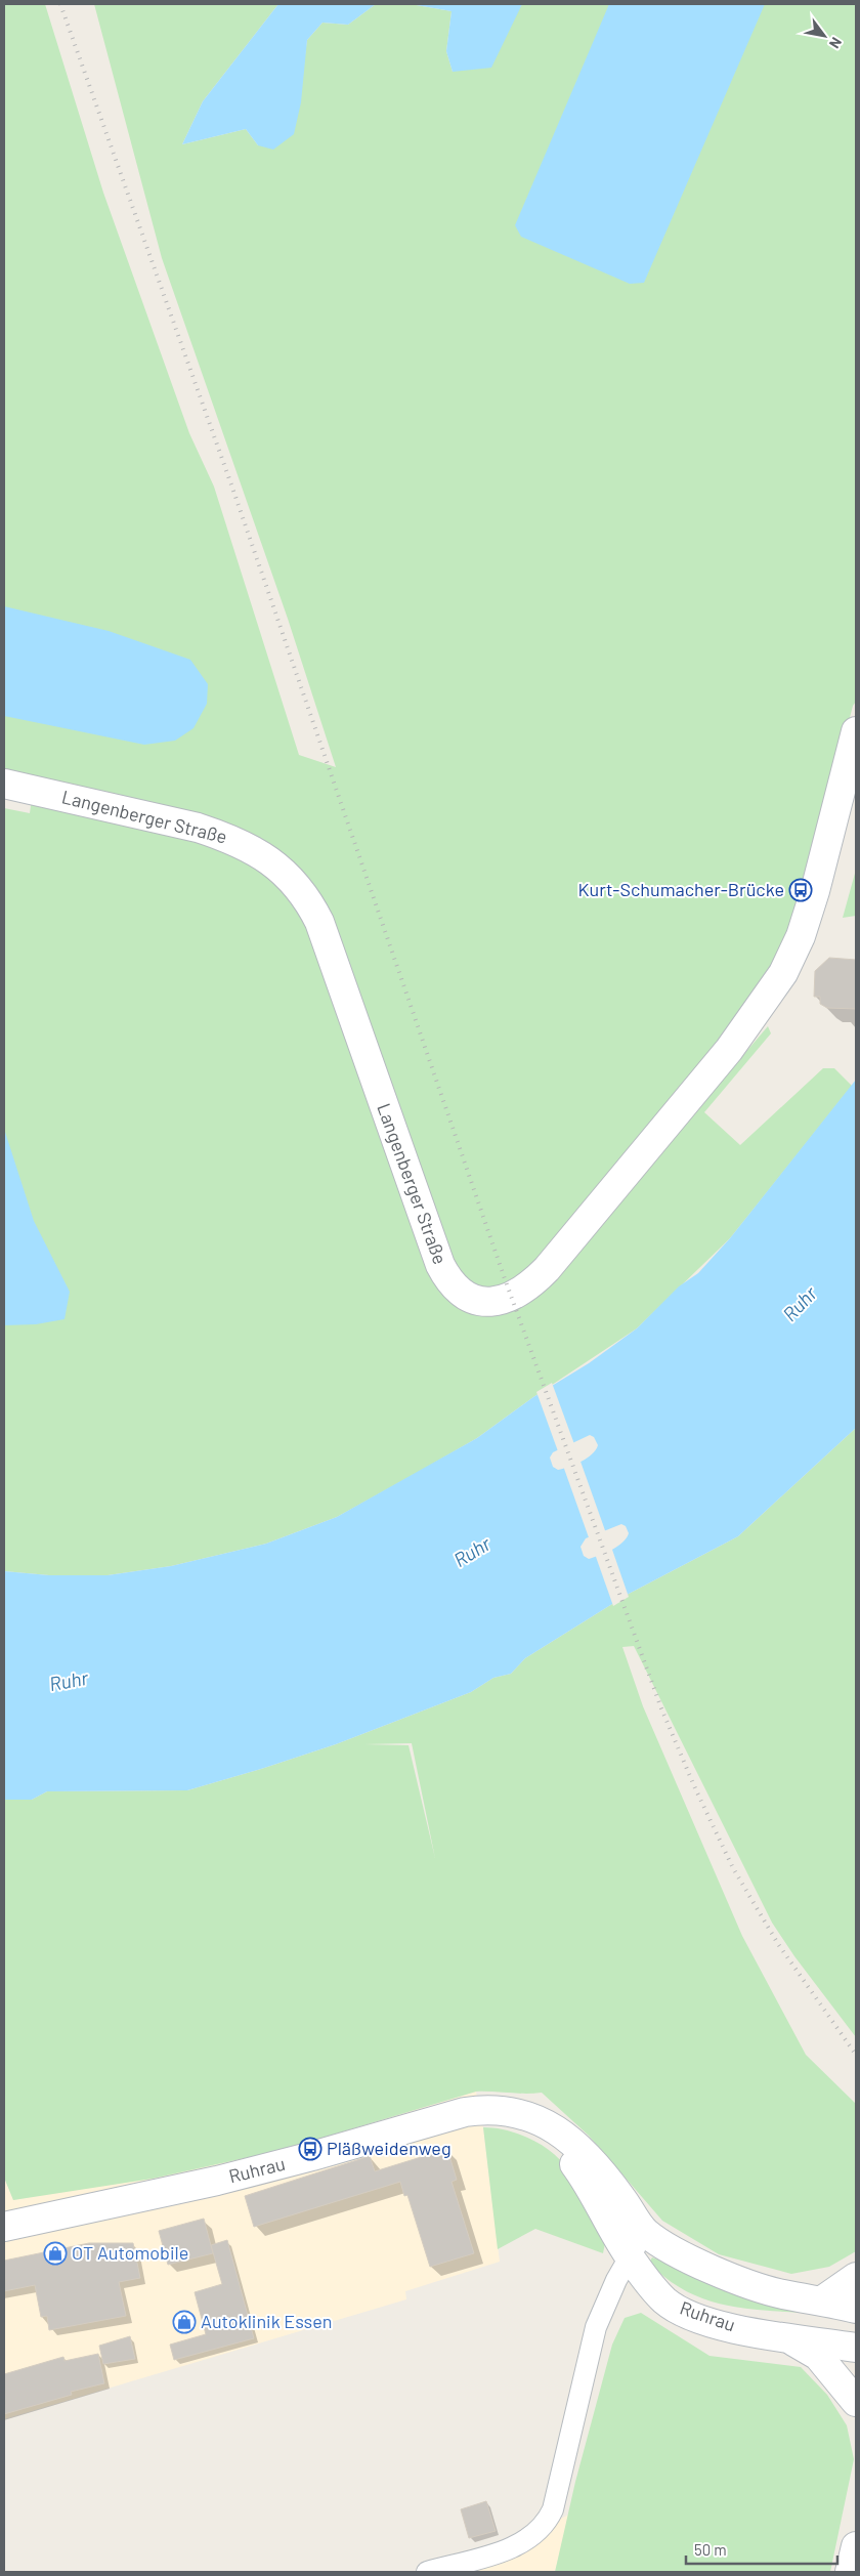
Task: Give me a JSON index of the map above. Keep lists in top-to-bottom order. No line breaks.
{"streets":{"main road":["Langenberger Straße","Ruhrau"]},"water":["Ruhr"],"places":{"bus stop":["Kurt-Schumacher-Brücke","Pläßweidenweg"],"shop":["OT Automobile","Autoklinik Essen"]},"scale_bar":"50 m","north":"bottom right"}
